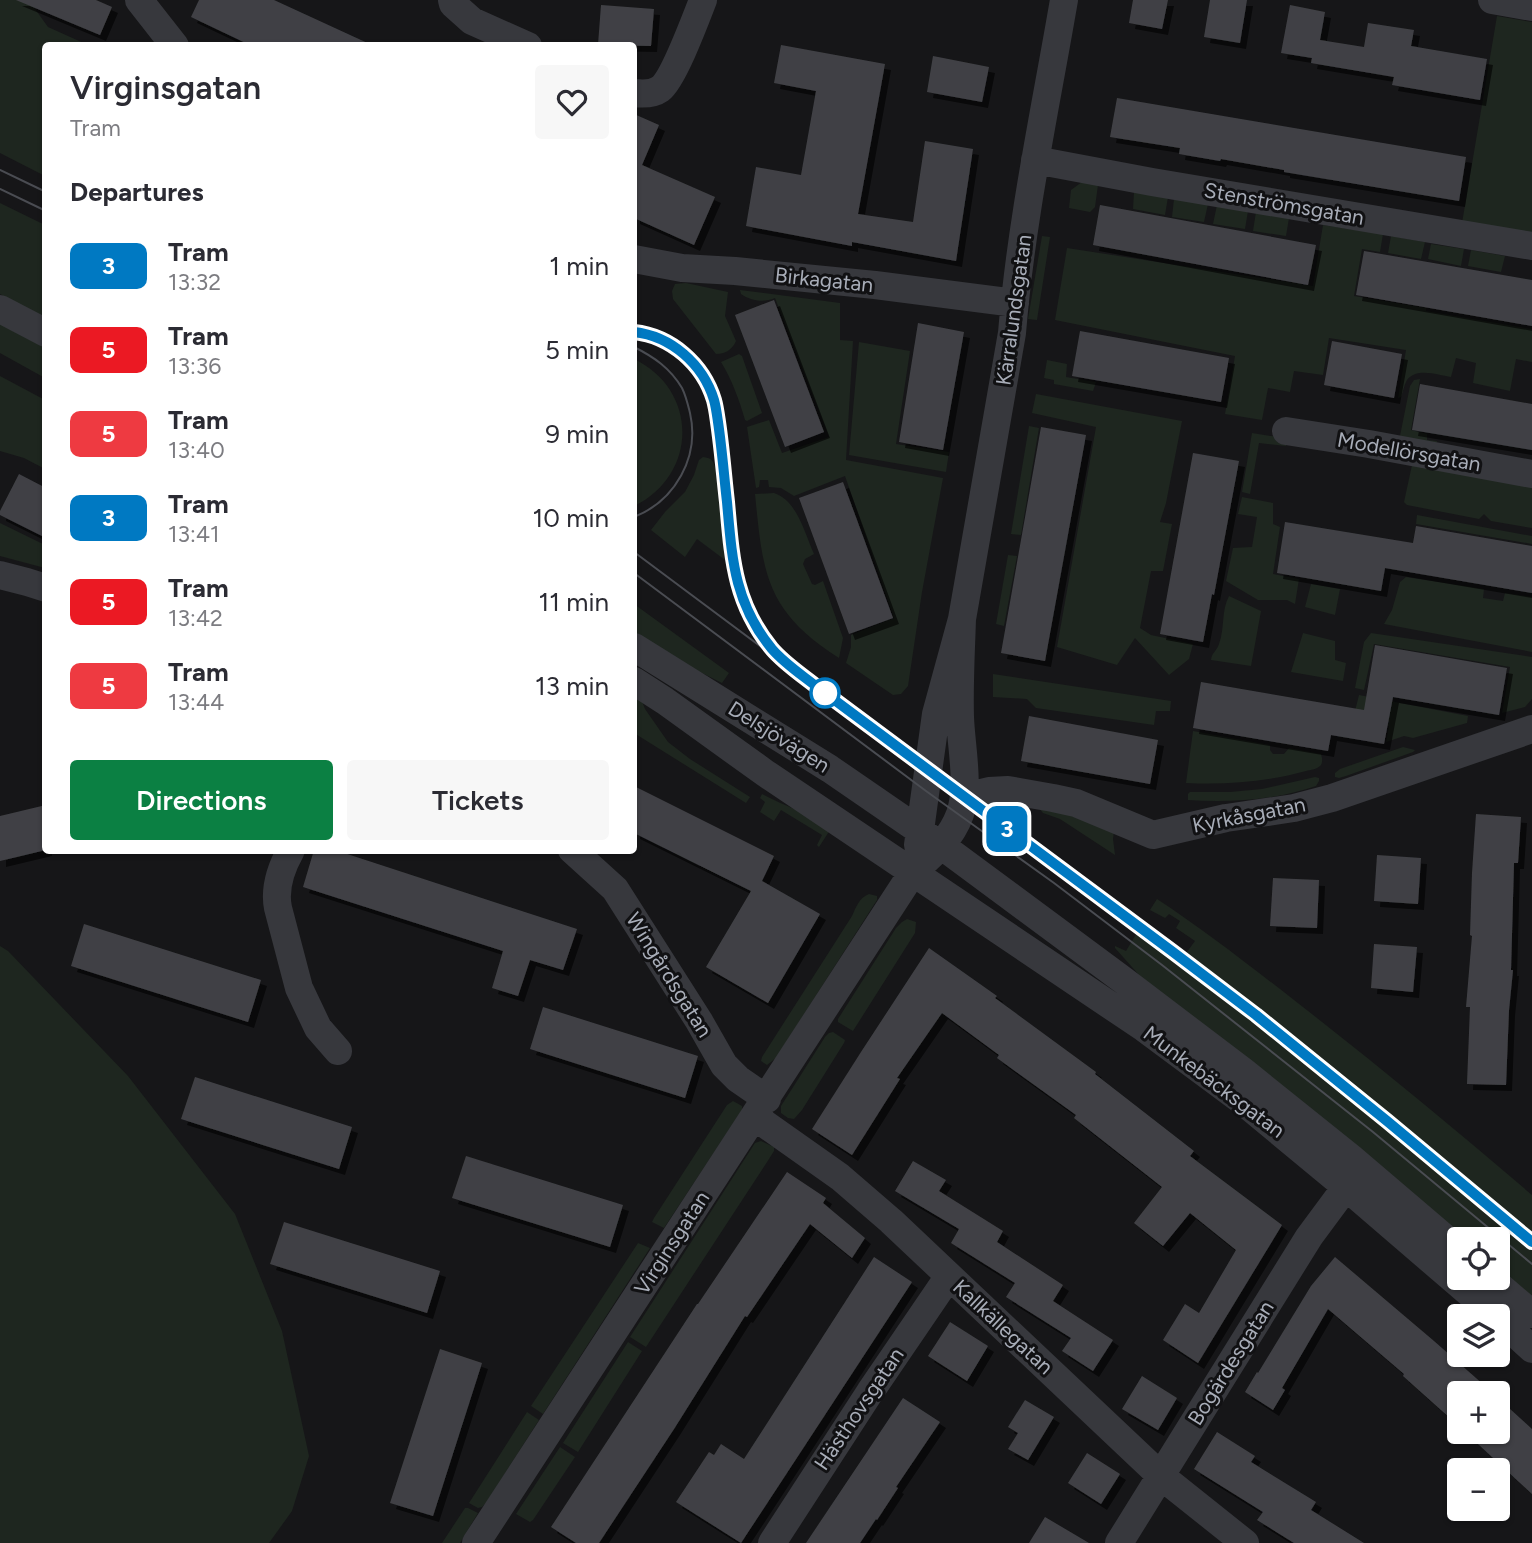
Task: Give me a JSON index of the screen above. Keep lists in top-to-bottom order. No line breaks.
{"streets":{"street":["Stenströmsgatan","Birkagatan","Kärralundsgatan","Modellörsgatan","Delsjövägen","Kyrkåsgatan","Wingårdsgatan","Munkebäcksgatan","Virginsgatan","Kallkällegatan","Bogärdesgatan","Hästhovsgatan"]},"crossings":[["Stenströmsgatan","Kärralundsgatan"],["Birkagatan","Kärralundsgatan"],["Kärralundsgatan","Delsjövägen"],["Kärralundsgatan","Kyrkåsgatan"],["Kärralundsgatan","Munkebäcksgatan"],["Kärralundsgatan","Virginsgatan"],["Delsjövägen","Munkebäcksgatan"],["Delsjövägen","Virginsgatan"],["Wingårdsgatan","Virginsgatan"],["Wingårdsgatan","Kallkällegatan"],["Munkebäcksgatan","Virginsgatan"],["Munkebäcksgatan","Bogärdesgatan"],["Virginsgatan","Kallkällegatan"],["Kallkällegatan","Bogärdesgatan"],["Kallkällegatan","Hästhovsgatan"]],"lines":["tram line 3"],"page":{"on_map":"3","heading":[["Virginsgatan","Tram"],"Departures"],"list":[{"mark":"3","name":"Tram","note":"13:32","value":"1 min"},{"mark":"5","name":"Tram","note":"13:36","value":"5 min"},{"mark":"5","name":"Tram","note":"13:40","value":"9 min"},{"mark":"3","name":"Tram","note":"13:41","value":"10 min"},{"mark":"5","name":"Tram","note":"13:42","value":"11 min"},{"mark":"5","name":"Tram","note":"13:44","value":"13 min"}],"buttons":["Directions","Tickets"],"map_buttons":["+","−"]}}
